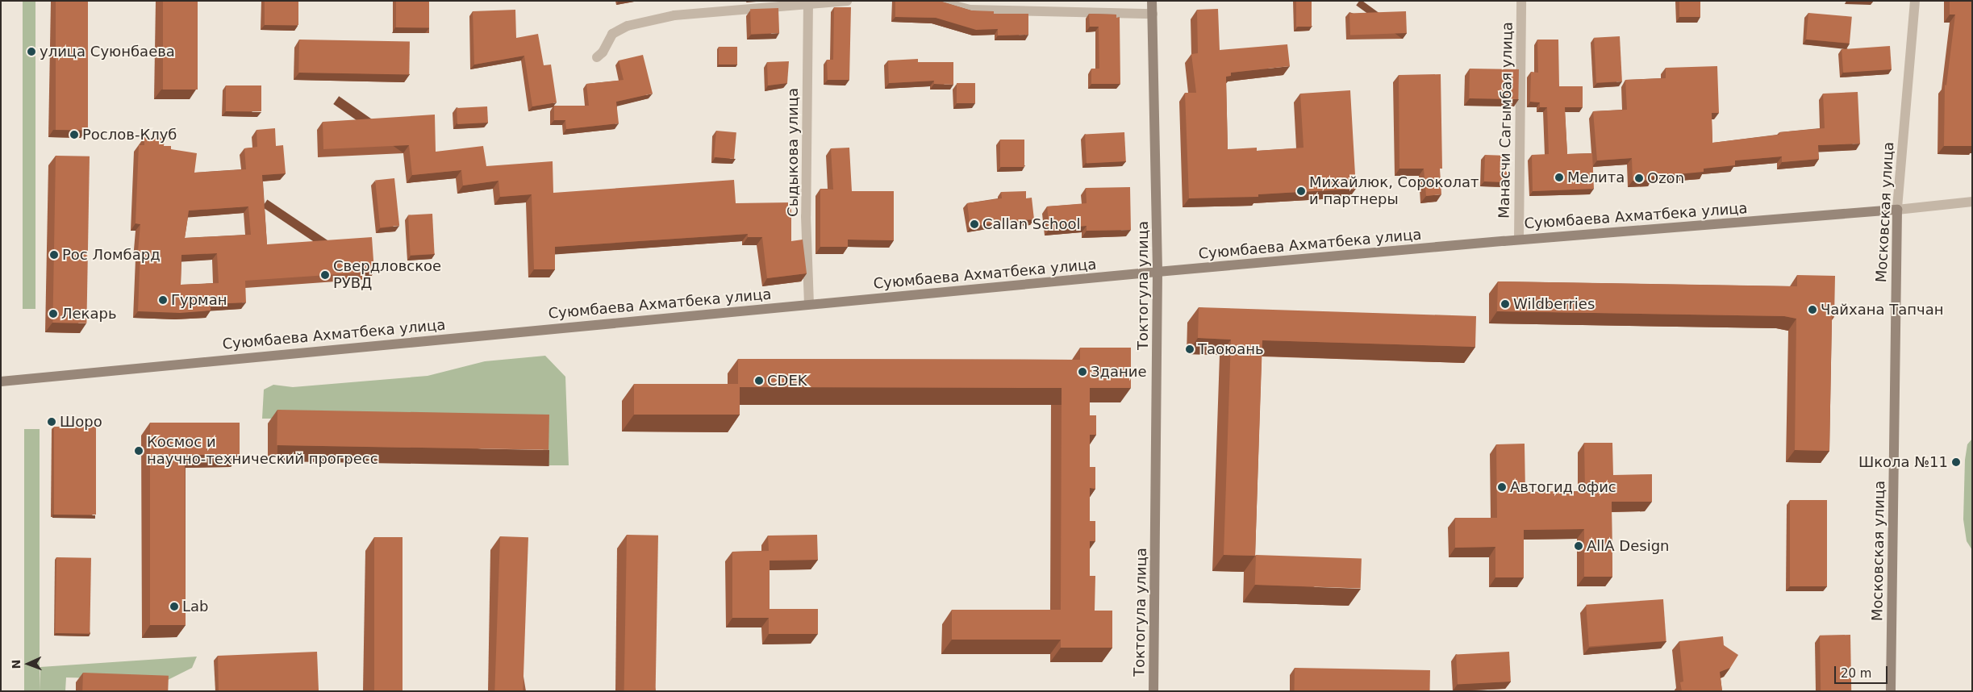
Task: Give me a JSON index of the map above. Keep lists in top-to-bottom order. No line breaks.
{"streets":{"street":["Манасчи Сагымбая улица","Сыдыкова улица","Московская улица","Суюмбаева Ахматбека улица","Токтогула улица"]},"crossings":[["Манасчи Сагымбая улица","Суюмбаева Ахматбека улица"],["Сыдыкова улица","Суюмбаева Ахматбека улица"],["Московская улица","Суюмбаева Ахматбека улица"],["Суюмбаева Ахматбека улица","Токтогула улица"]],"places":["улица Суюнбаева","Рослов-Клуб","Мелита","Ozon","Михайлюк, Сороколат и партнеры","Callan School","Рос Ломбард","Свердловское РУВД","Гурман","Wildberries","Чайхана Тапчан","Лекарь","Таоюань","Здание","CDEK","Шоро","Космос и научно-технический прогресс","Школа №11","Автогид офис","AllA Design","Lab"],"scale_bar":"20 m","north":"left"}
